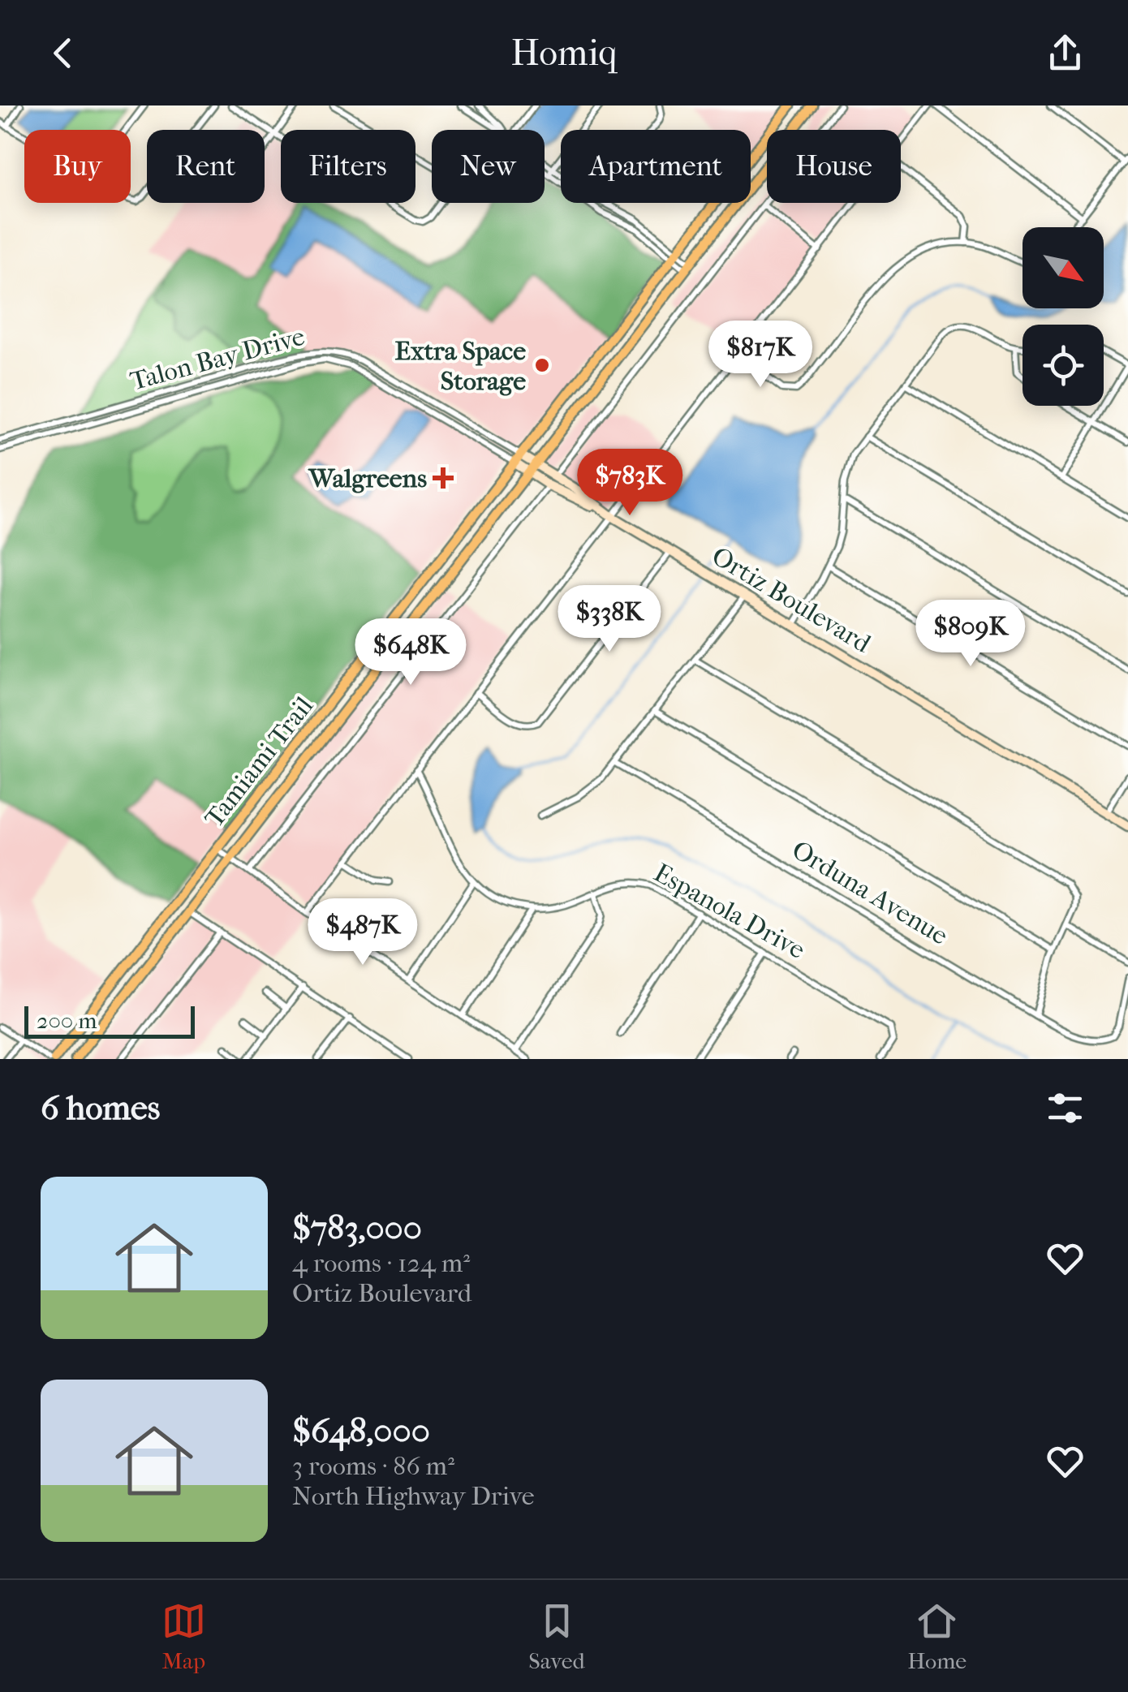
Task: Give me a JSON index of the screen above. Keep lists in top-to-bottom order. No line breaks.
{"streets":{"main road":["Tamiami Trail"],"street":["Talon Bay Drive","Ortiz Boulevard","Orduna Avenue","Espanola Drive"]},"crossings":[["Talon Bay Drive","Tamiami Trail"],["Ortiz Boulevard","Tamiami Trail"]],"places":{"other":["Extra Space Storage"],"health":["Walgreens"]},"scale_bar":"200 m","north":"bottom right","page":{"header":"Homiq","chip":["Buy","Rent","Filters","New","Apartment","House"],"price":["$817K","$783K","$338K","$809K","$648K","$487K"],"scale":"200 m","heading":"6 homes","list":[{"name":"$783,000","note":"4 rooms · 124 m² · Ortiz Boulevard"},{"name":"$648,000","note":"3 rooms · 86 m² · North Highway Drive"}],"tabs":["Map","Saved","Home"]}}
